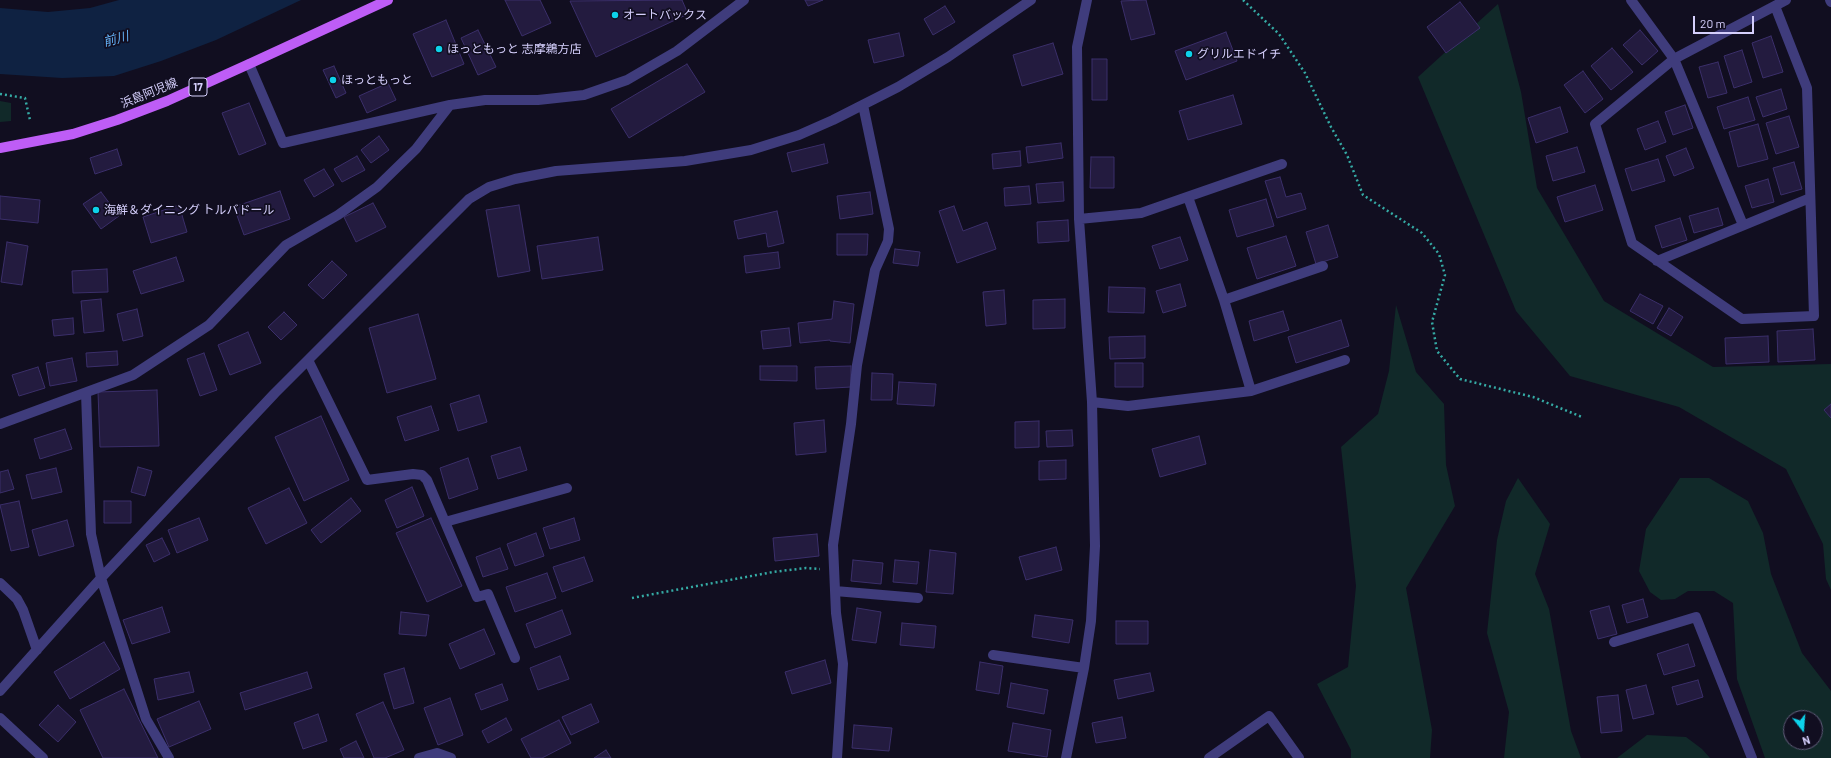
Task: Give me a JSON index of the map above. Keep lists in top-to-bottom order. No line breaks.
{"streets":{"main road":["17","浜島阿児線"]},"water":["前川"],"places":["オートバックス","ほっともっと 志摩鵜方店","グリルエドイチ","ほっともっと","海鮮＆ダイニング トルバドール"],"scale_bar":"20 m","north":"bottom"}
